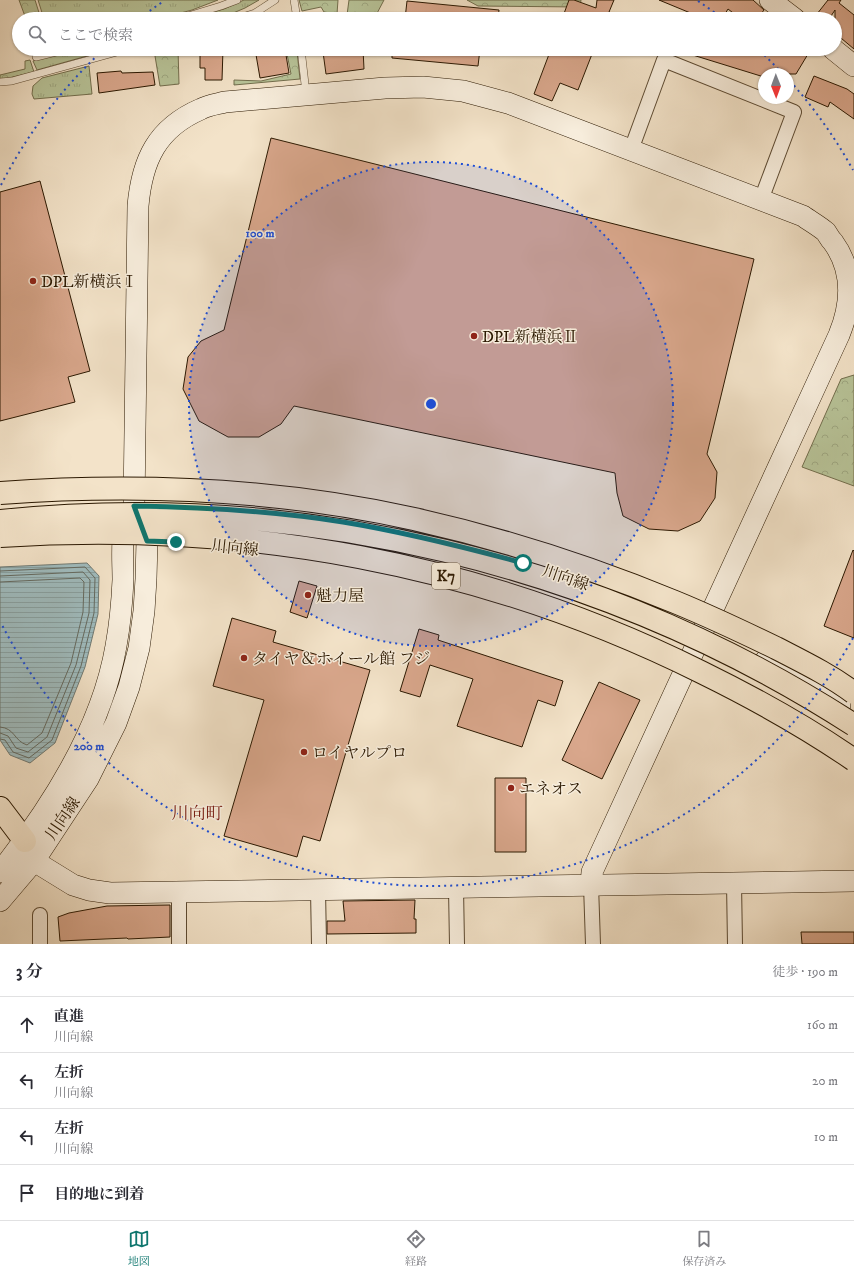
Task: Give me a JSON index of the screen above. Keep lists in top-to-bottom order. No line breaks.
{"streets":{"highway":["K7"],"street":["川向線"]},"districts":["川向町"],"places":["DPL新横浜Ⅰ","DPL新横浜Ⅱ","魁力屋","タイヤ＆ホイール館 フジ","ロイヤルプロ","エネオス"],"north":"bottom","page":{"search":"ここで検索","heading":["3 分","徒歩 · 190 m"],"list":[["直進","川向線","160 m"],["左折","川向線","20 m"],["左折","川向線","10 m"],"目的地に到着"],"nav":["地図","経路","保存済み"]},"rings":["100 m","200 m"]}
